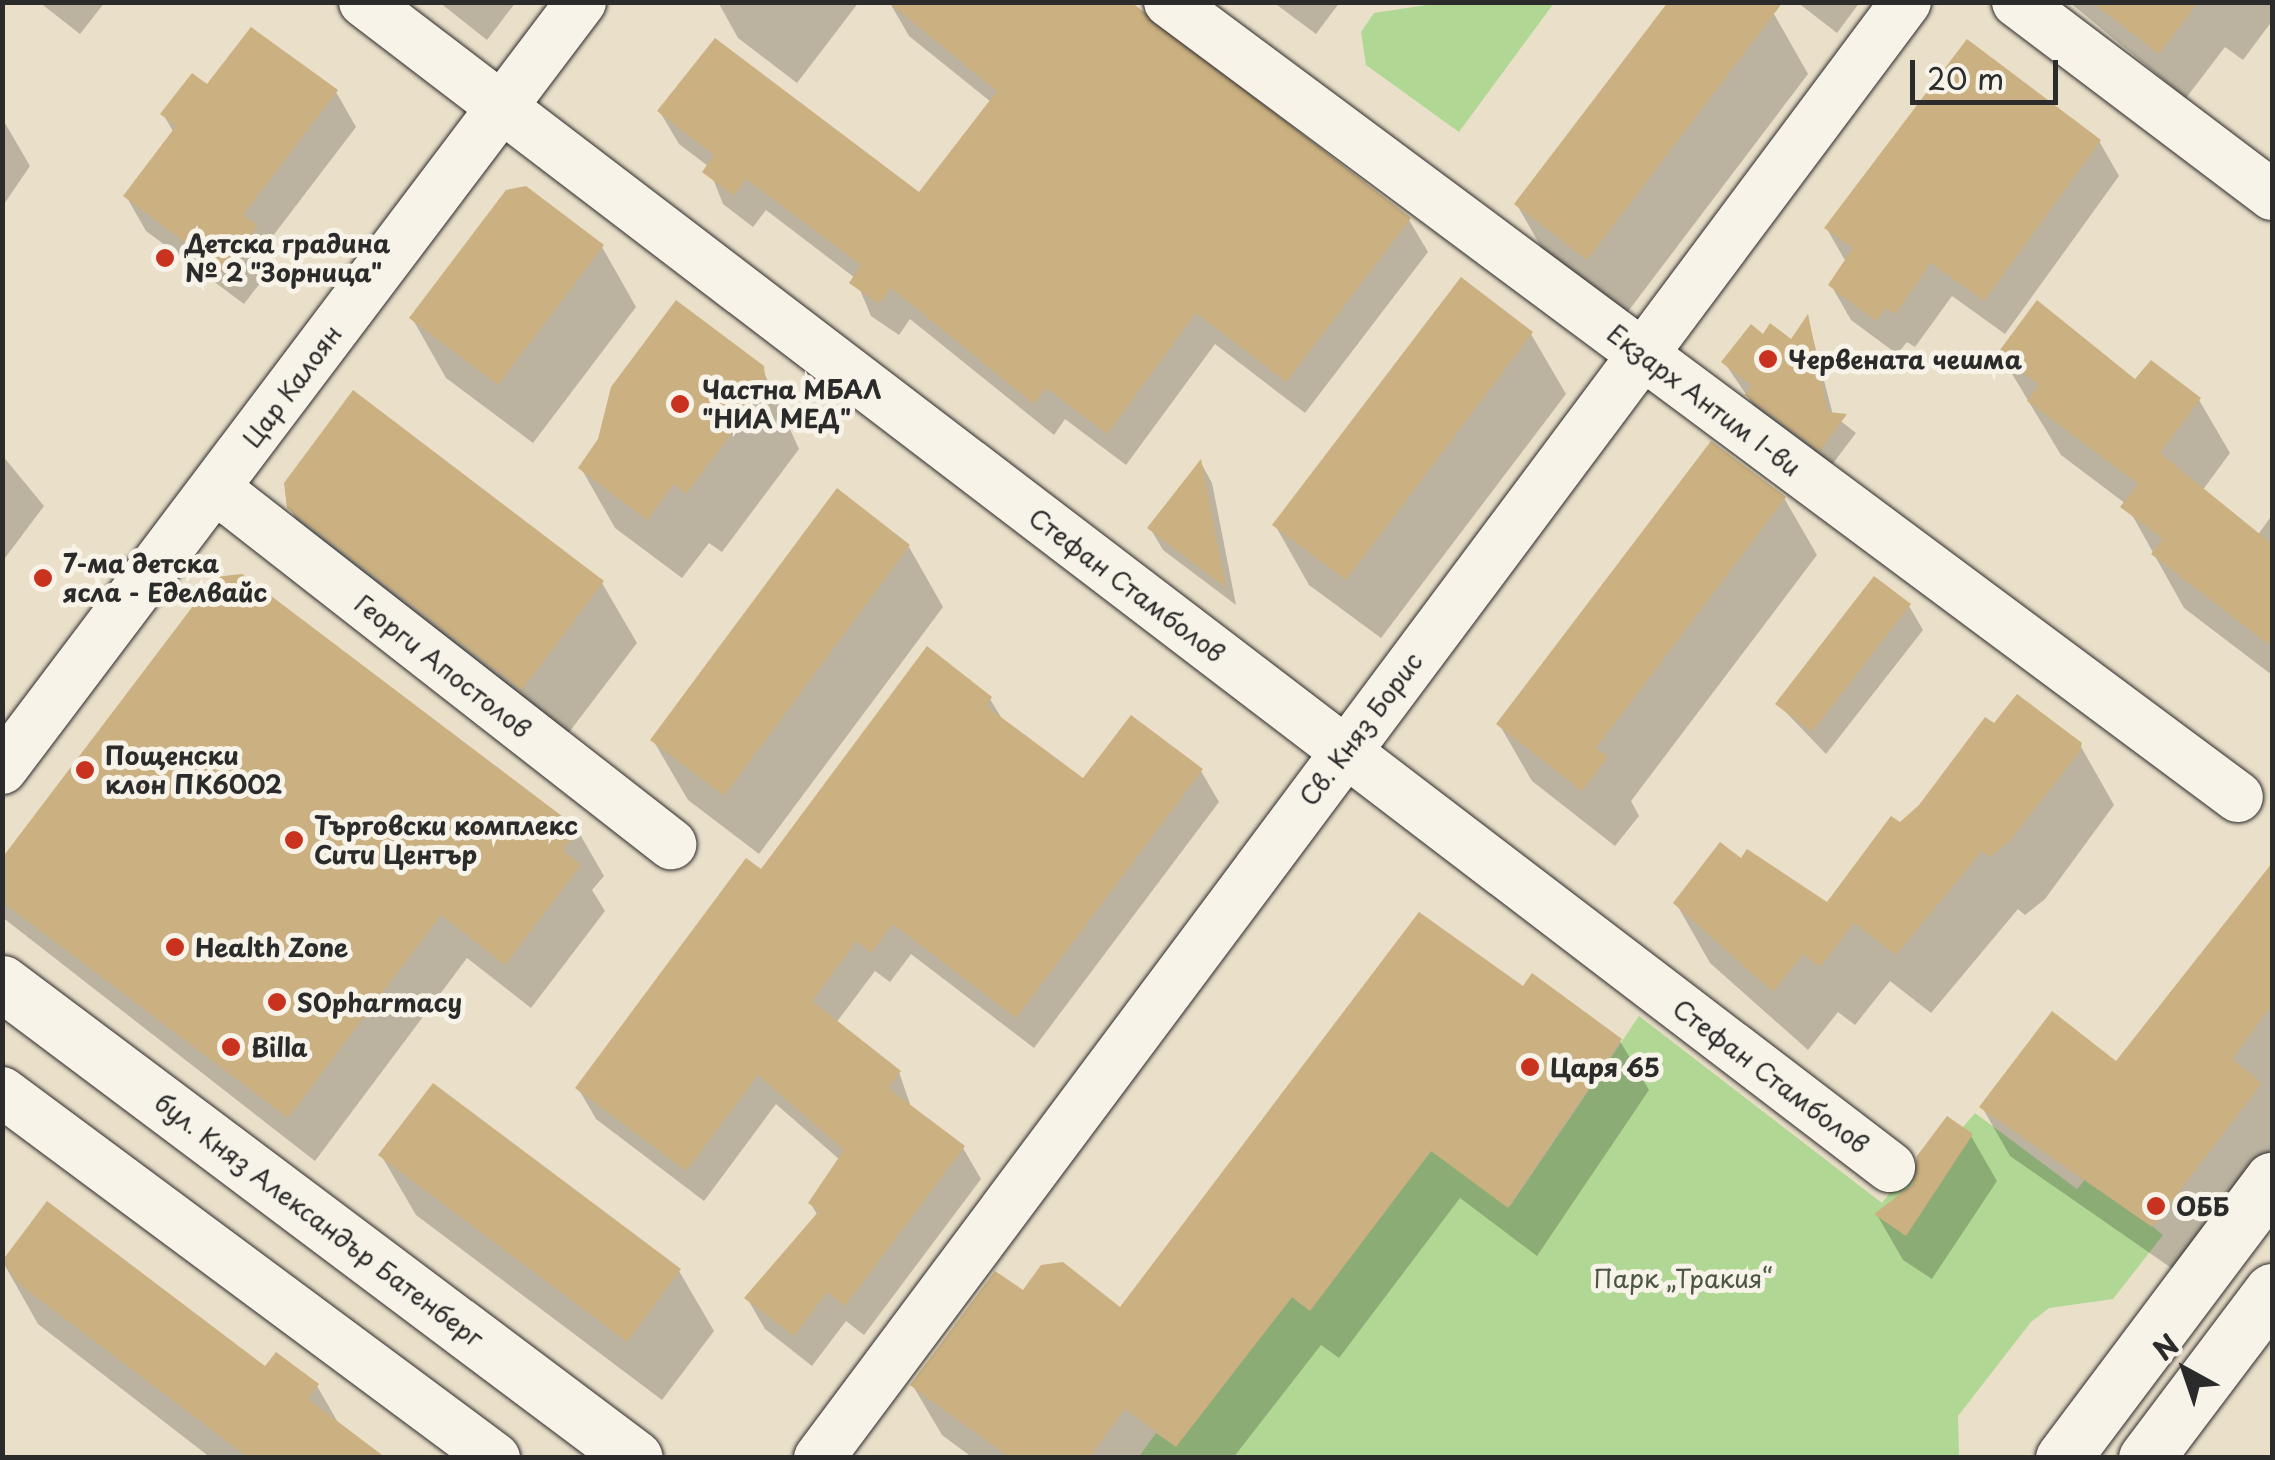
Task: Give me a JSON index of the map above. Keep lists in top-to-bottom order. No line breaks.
{"streets":{"street":["Цар Калоян","Екзарх Антим I-ви","Стефан Стамболов","Георги Апостолов","Св. Княз Борис","бул. Княз Александър Батенберг"]},"crossings":[["Цар Калоян","Стефан Стамболов"],["Цар Калоян","Георги Апостолов"],["Екзарх Антим I-ви","Св. Княз Борис"],["Стефан Стамболов","Св. Княз Борис"]],"parks":["Парк „Тракия“"],"places":["Детска градина № 2 \"Зорница\"","Червената чешма","Частна МБАЛ \"НИА МЕД\"","7-ма детска ясла - Еделвайс","Пощенски клон ПК6002","Търговски комплекс Сити Център","Health Zone","SOpharmacy","Billa","Царя 65","ОББ"],"scale_bar":"20 m","north":"top left"}
